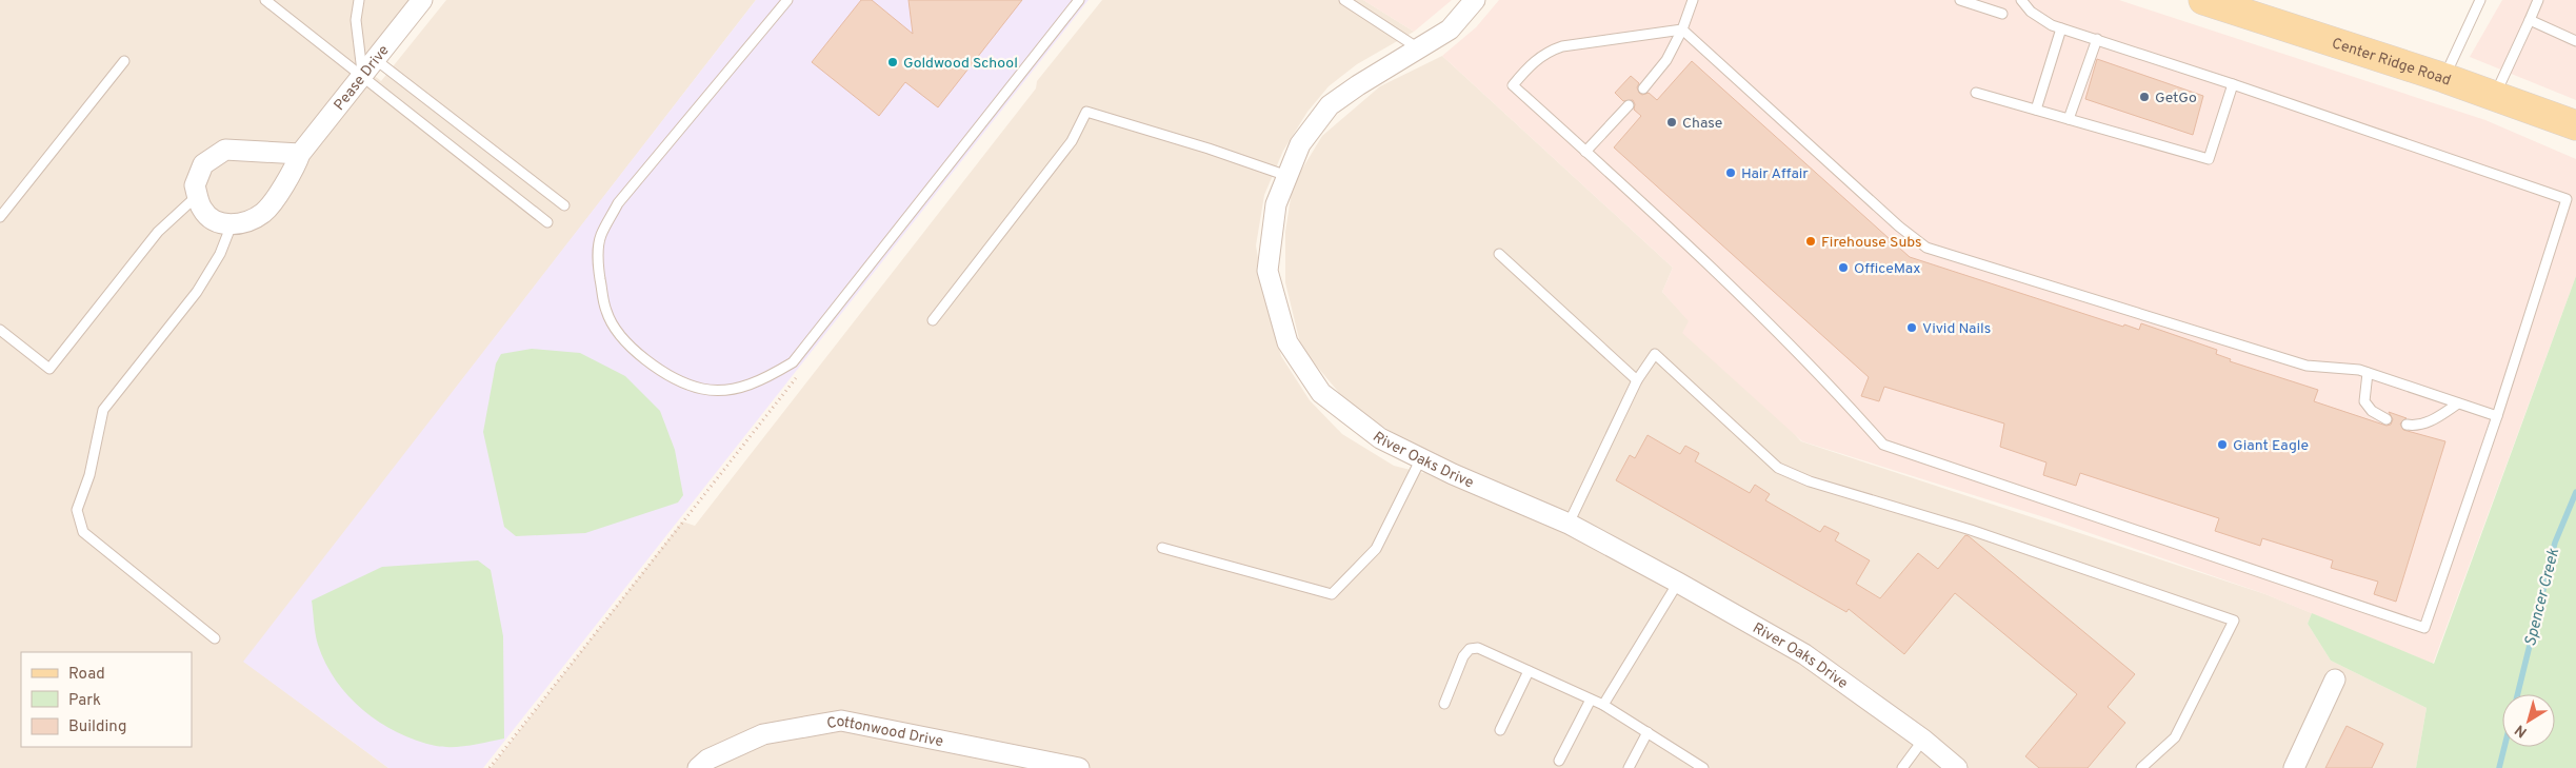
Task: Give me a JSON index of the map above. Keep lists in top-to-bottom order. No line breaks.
{"streets":{"main road":["Center Ridge Road"],"street":["Pease Drive","River Oaks Drive","Cottonwood Drive"]},"water":["Spencer Creek"],"places":["Goldwood School","GetGo","Chase","Hair Affair","Firehouse Subs","OfficeMax","Vivid Nails","Giant Eagle"],"legend":["Road","Park","Building"],"north":"bottom left"}
